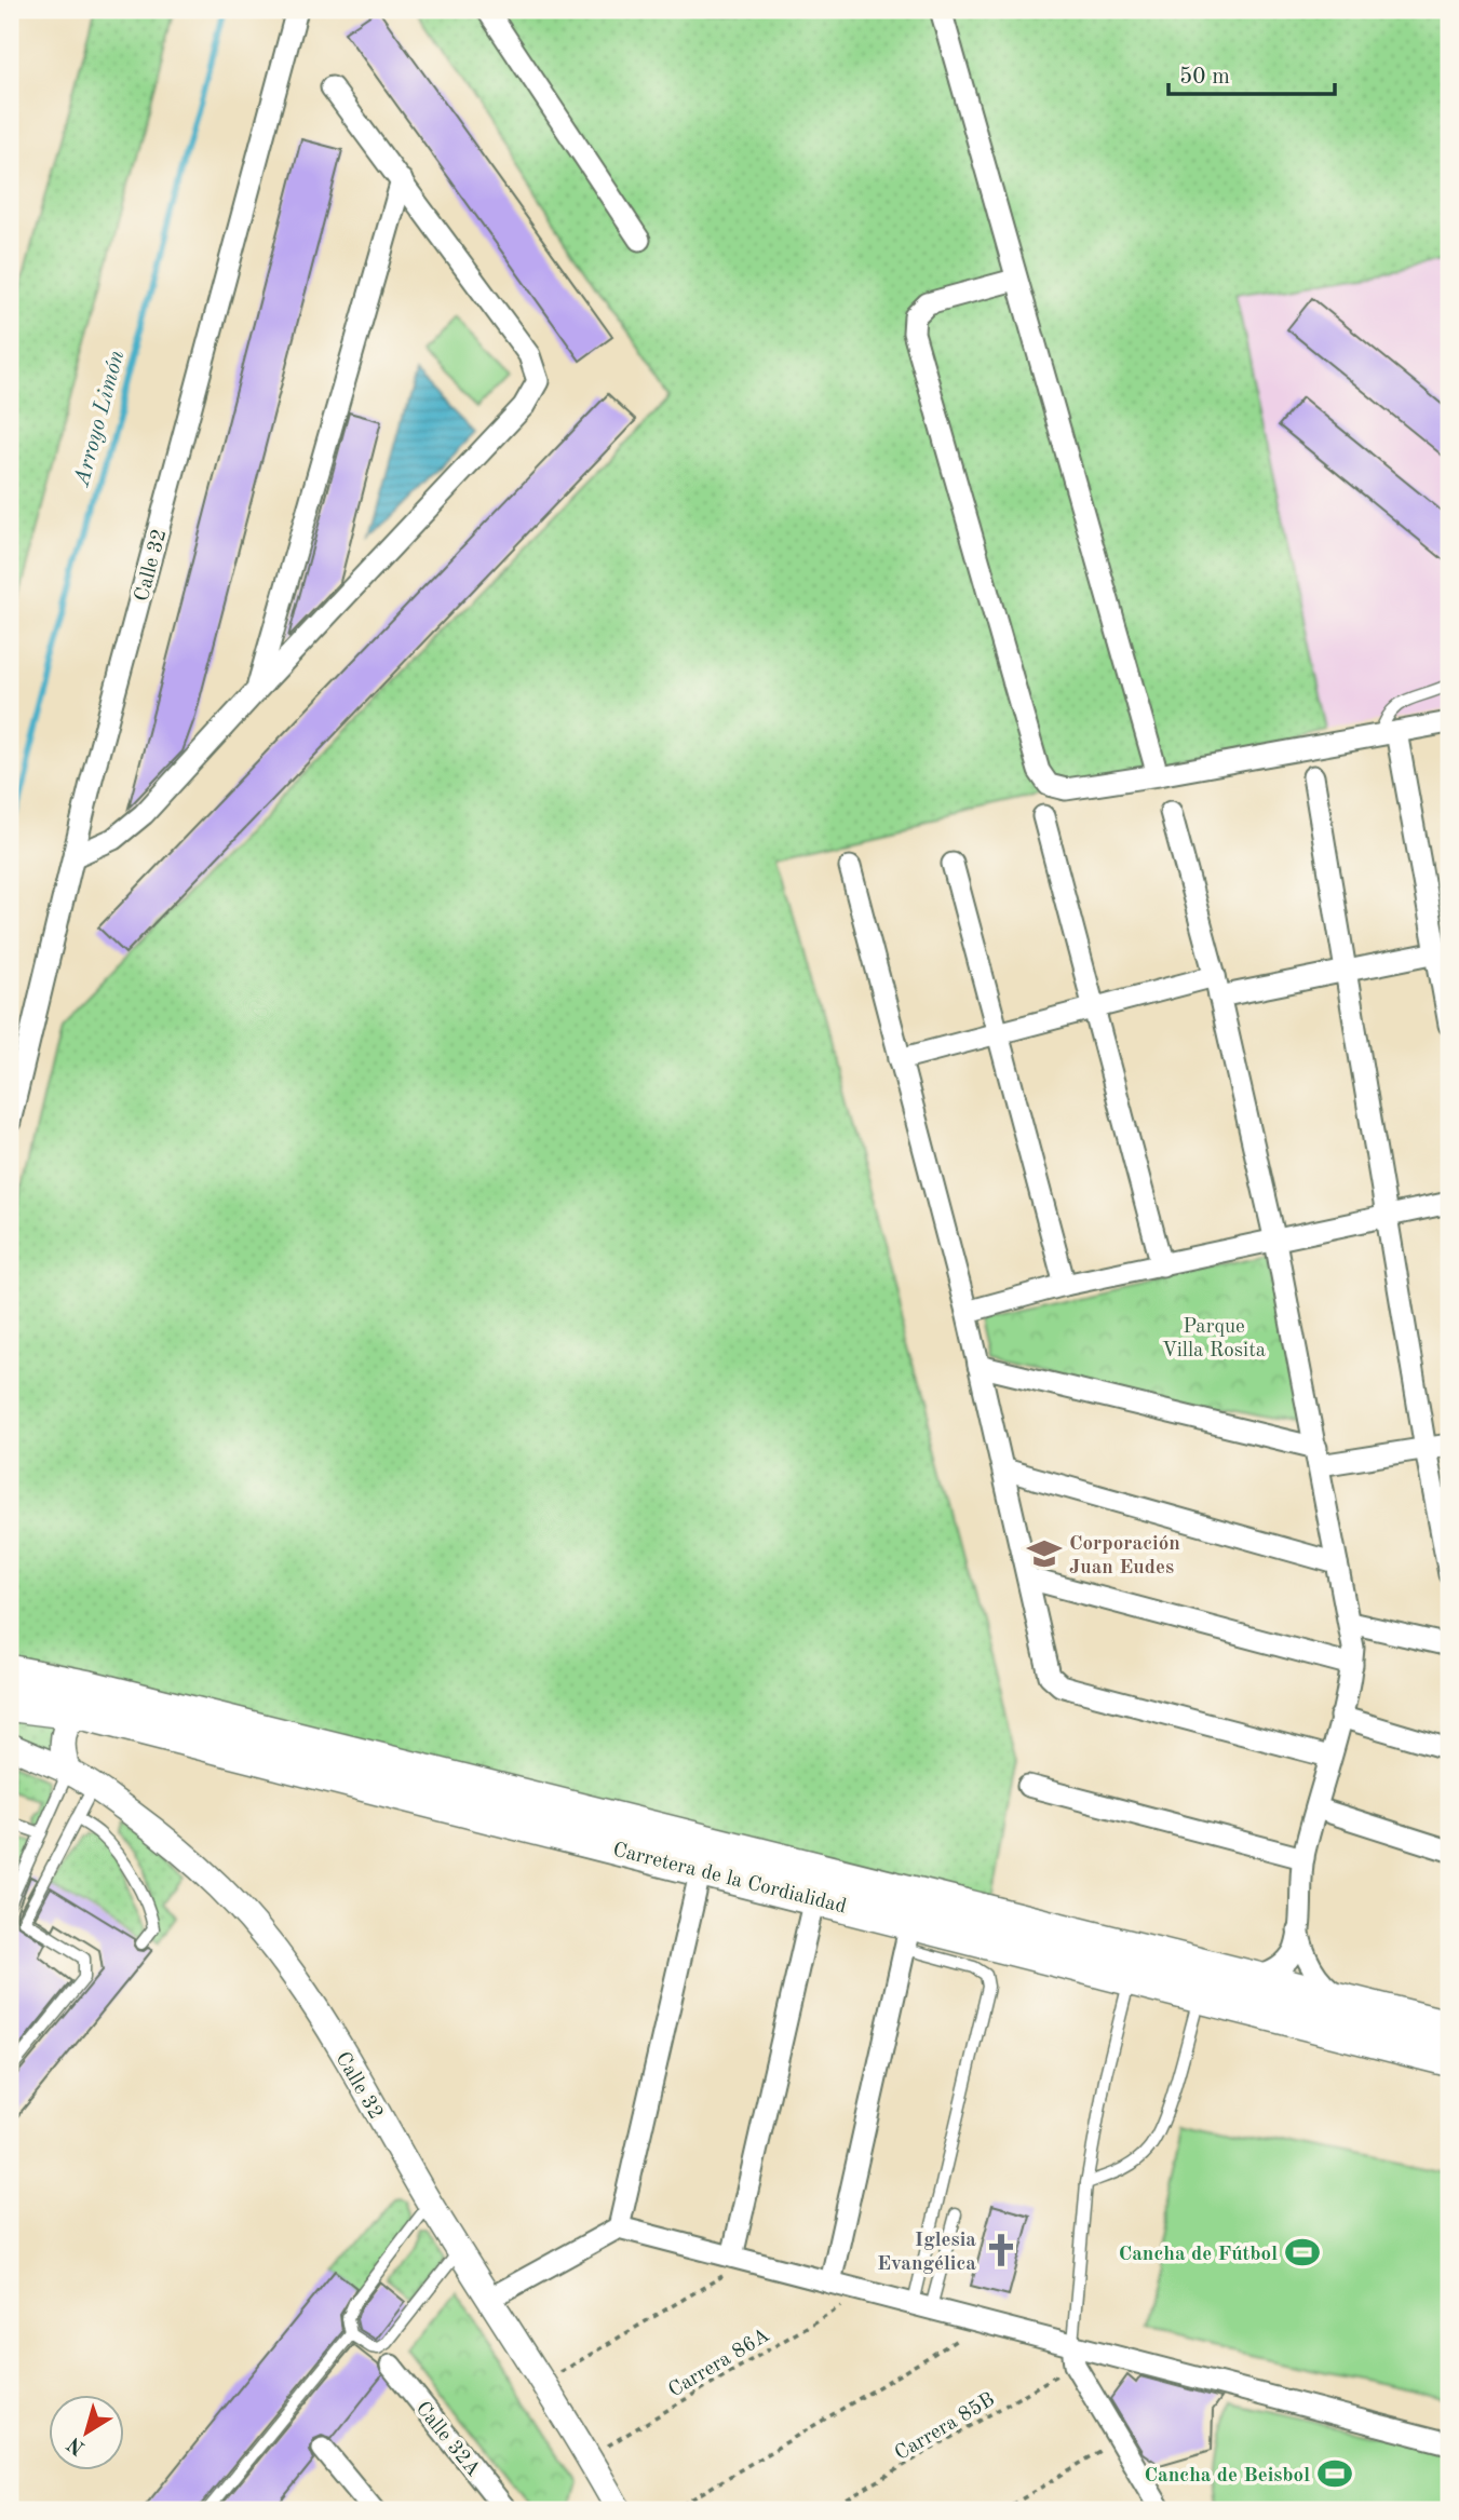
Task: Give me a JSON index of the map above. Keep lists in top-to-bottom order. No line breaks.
{"streets":{"highway":["Carretera de la Cordialidad"],"street":["Calle 32","Calle 32A"],"path":["Carrera 86A","Carrera 85B"]},"crossings":[["Calle 32","Carrera 86A"]],"water":["Arroyo Limón"],"parks":["Parque Villa Rosita"],"places":{"school or university":["Corporación Juan Eudes"],"church":["Iglesia Evangélica"],"sports":["Cancha de Fútbol","Cancha de Beisbol"]},"scale_bar":"50 m","north":"bottom left"}
